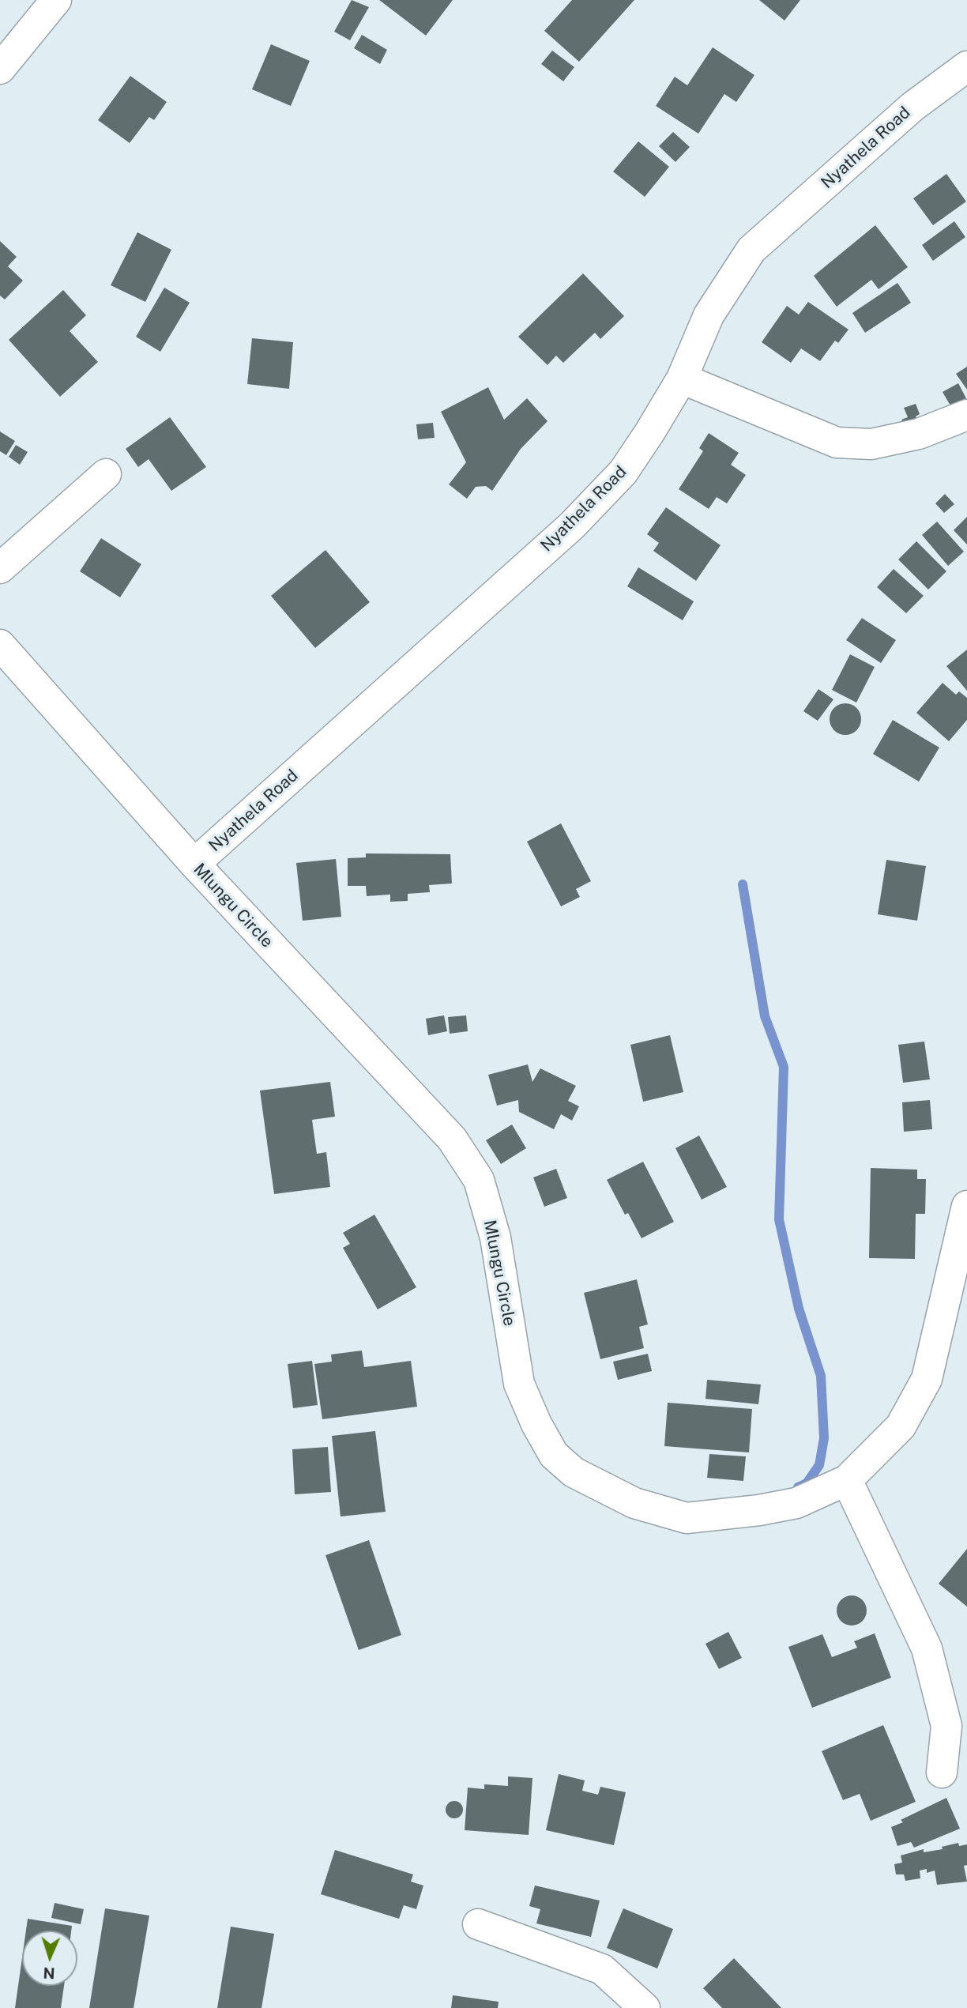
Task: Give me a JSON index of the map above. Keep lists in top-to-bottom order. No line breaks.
{"streets":{"street":["Nyathela Road","Mlungu Circle"]},"crossings":[["Nyathela Road","Mlungu Circle"]],"north":"bottom"}
